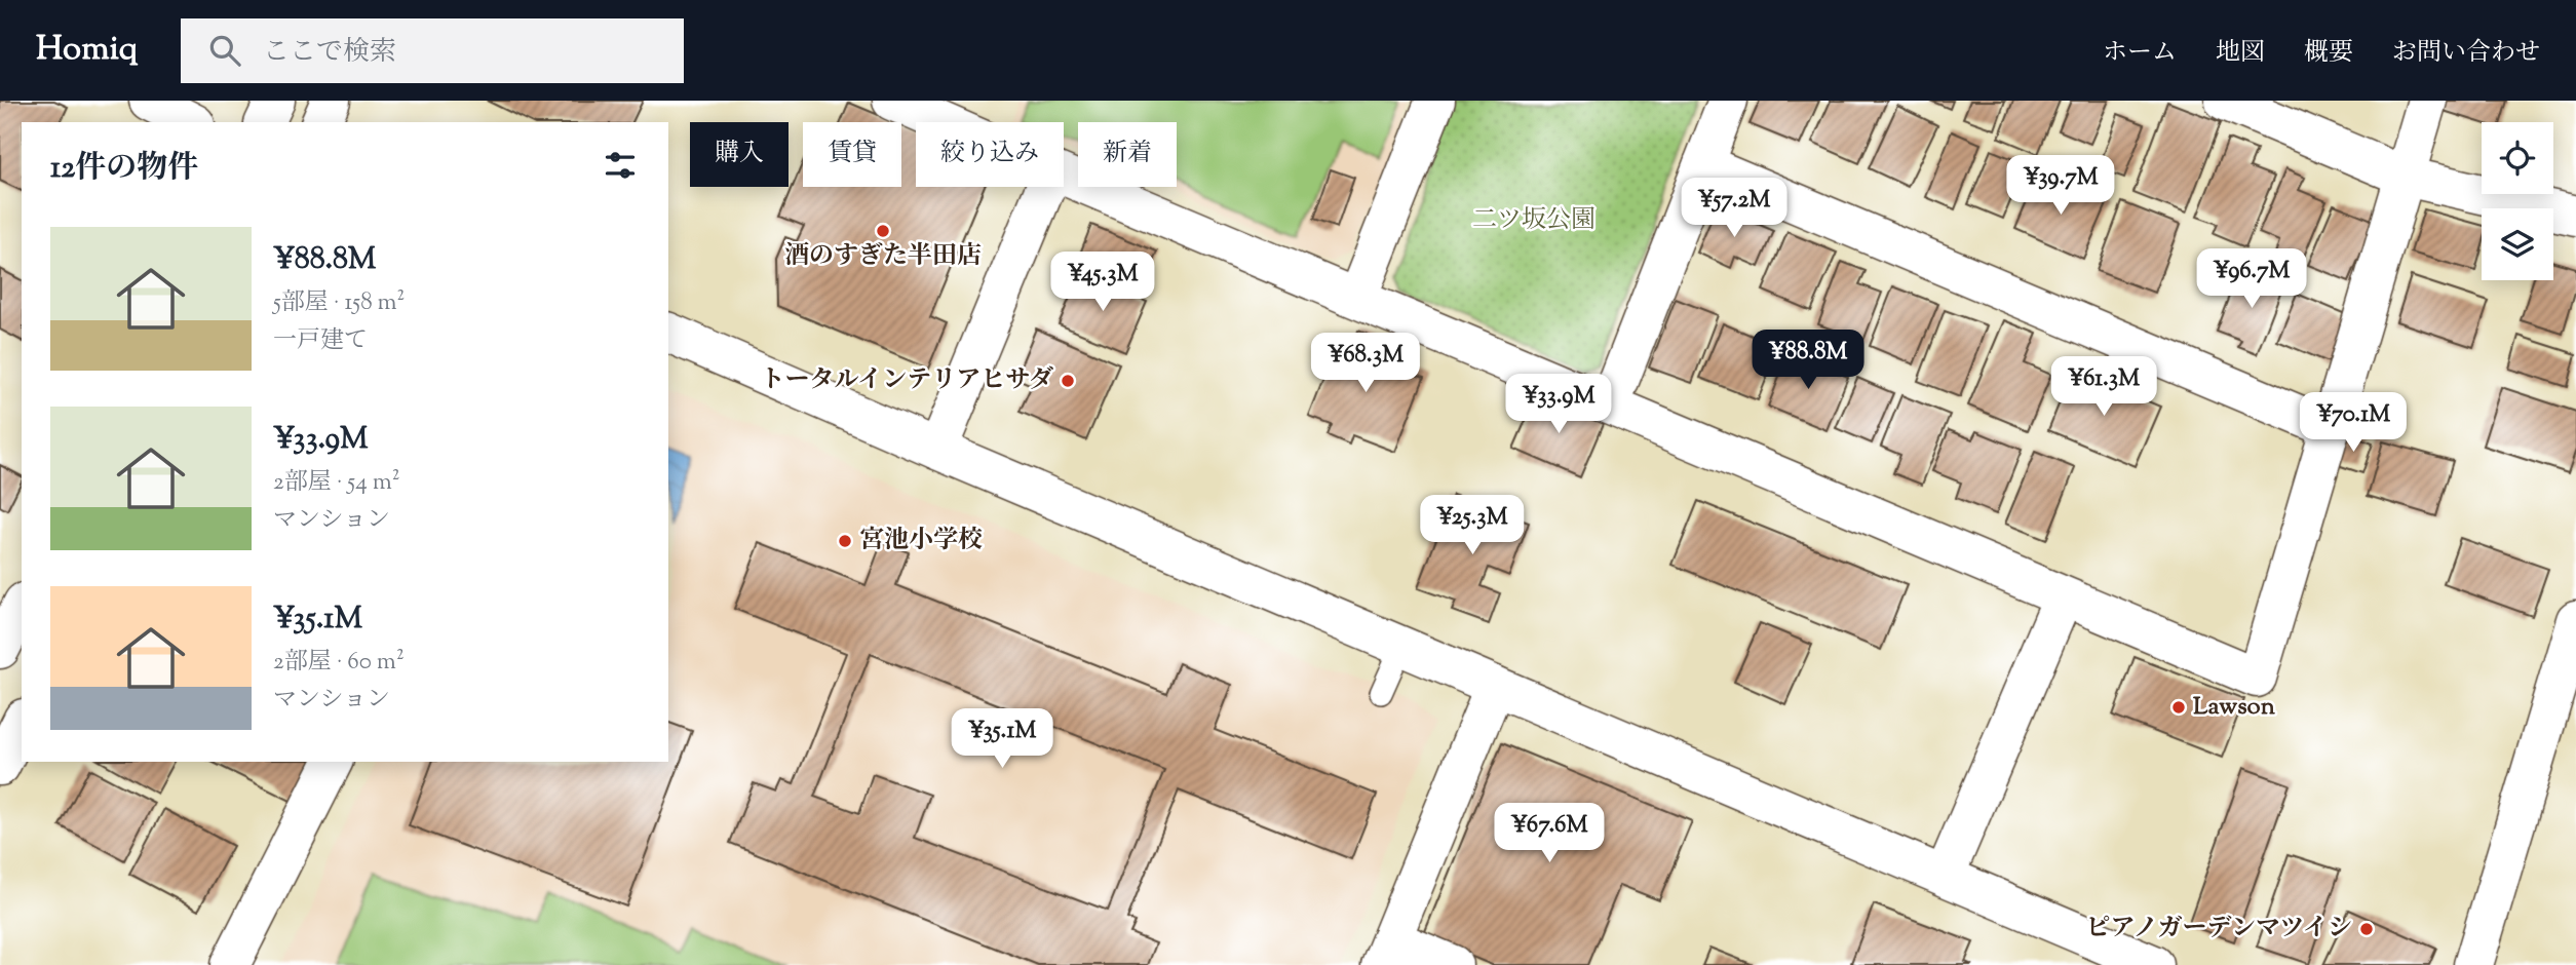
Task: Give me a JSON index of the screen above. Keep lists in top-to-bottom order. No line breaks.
{"parks":["二ツ坂公園"],"places":["酒のすぎた半田店","トータルインテリアヒサダ","宮池小学校","Lawson","ピアノガーデンマツイシ"],"page":{"header":"Homiq","search":"ここで検索","nav":["ホーム","地図","概要","お問い合わせ"],"chip":["購入","賃貸","絞り込み","新着"],"heading":"12件の物件","price":["¥39.7M","¥57.2M","¥96.7M","¥45.3M","¥88.8M","¥68.3M","¥61.3M","¥33.9M","¥70.1M","¥25.3M","¥35.1M","¥67.6M"],"list":[{"name":"¥88.8M","note":"5部屋 · 158 m² · 一戸建て"},{"name":"¥33.9M","note":"2部屋 · 54 m² · マンション"},{"name":"¥35.1M","note":"2部屋 · 60 m² · マンション"}]}}
